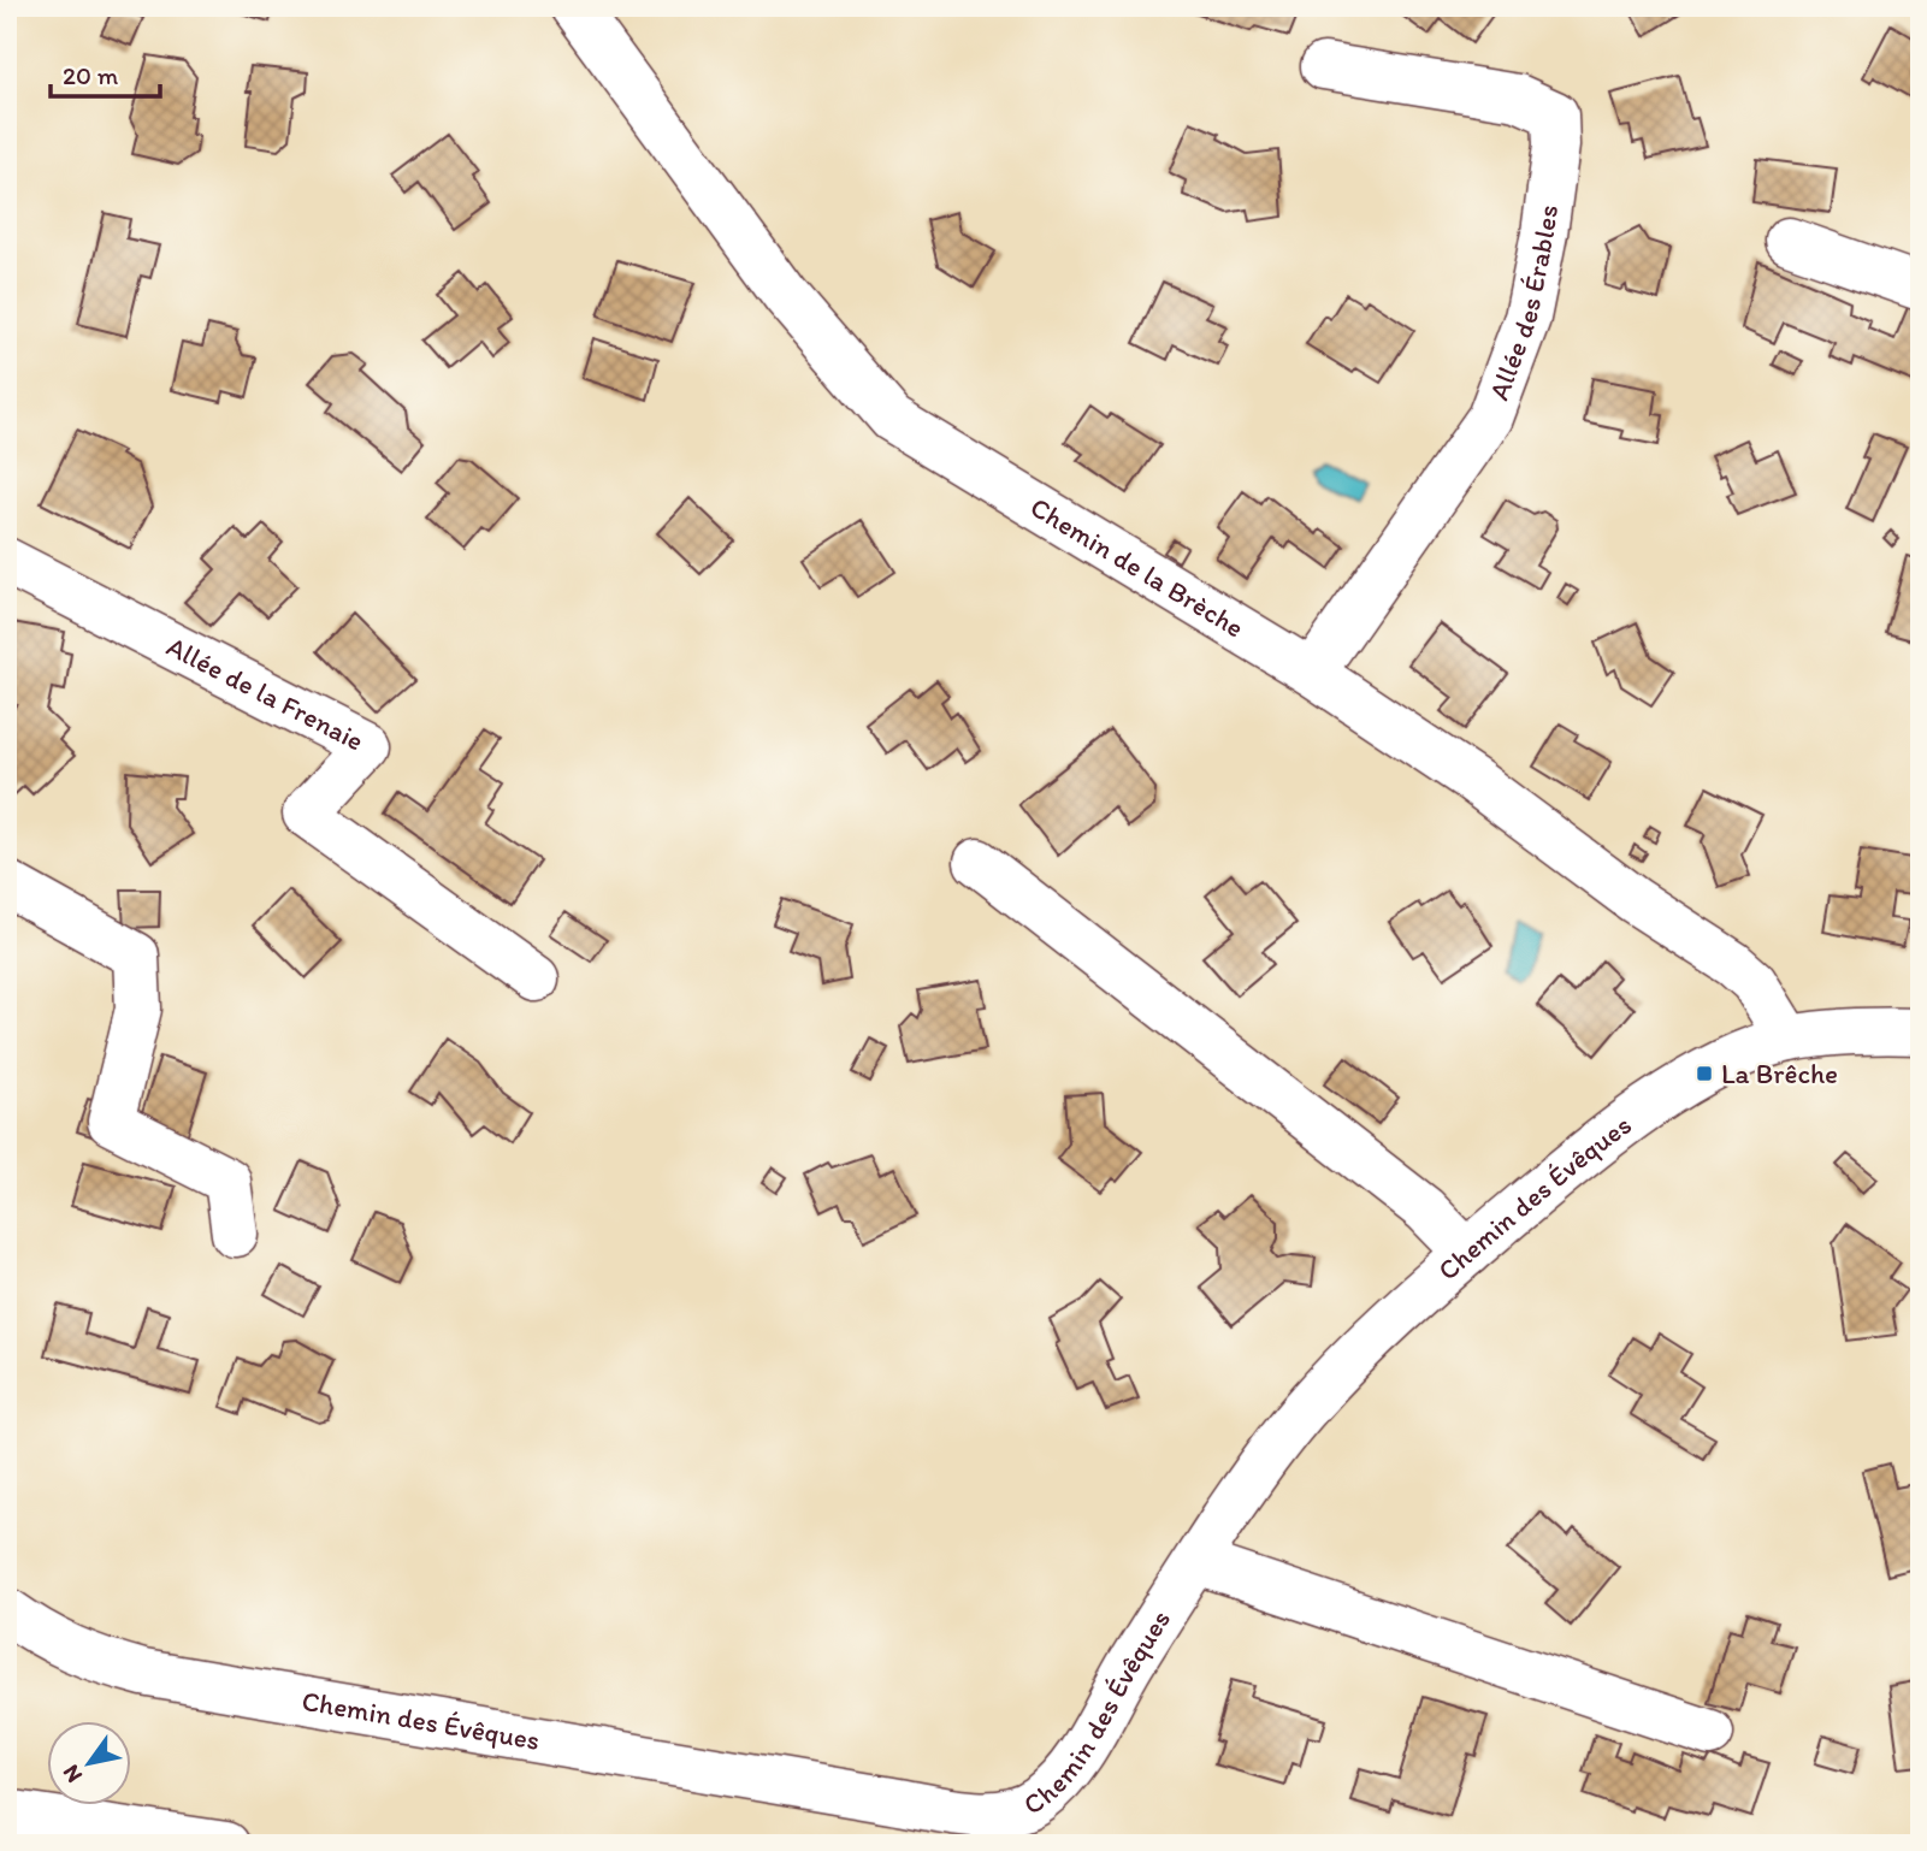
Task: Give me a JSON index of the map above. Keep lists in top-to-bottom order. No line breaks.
{"streets":{"street":["Allée des Érables","Chemin de la Brèche","Allée de la Frenaie","Chemin des Évêques"]},"crossings":[["Allée des Érables","Chemin de la Brèche"],["Chemin de la Brèche","Chemin des Évêques"]],"places":{"transit":["La Brêche"]},"scale_bar":"20 m","north":"bottom left"}
